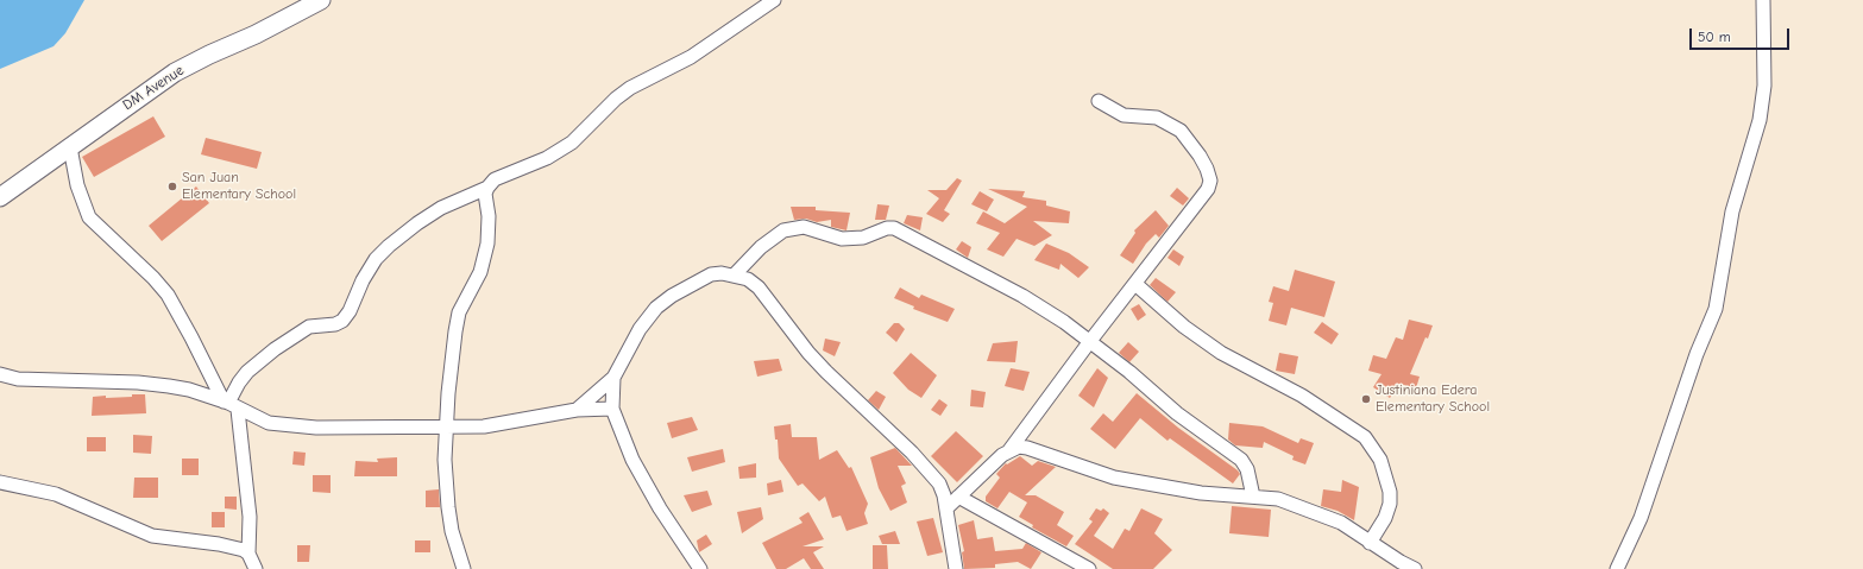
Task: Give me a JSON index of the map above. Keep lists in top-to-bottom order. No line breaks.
{"streets":{"main road":["DM Avenue"]},"places":["San Juan Elementary School","Justiniana Edera Elementary School"],"scale_bar":"50 m"}
